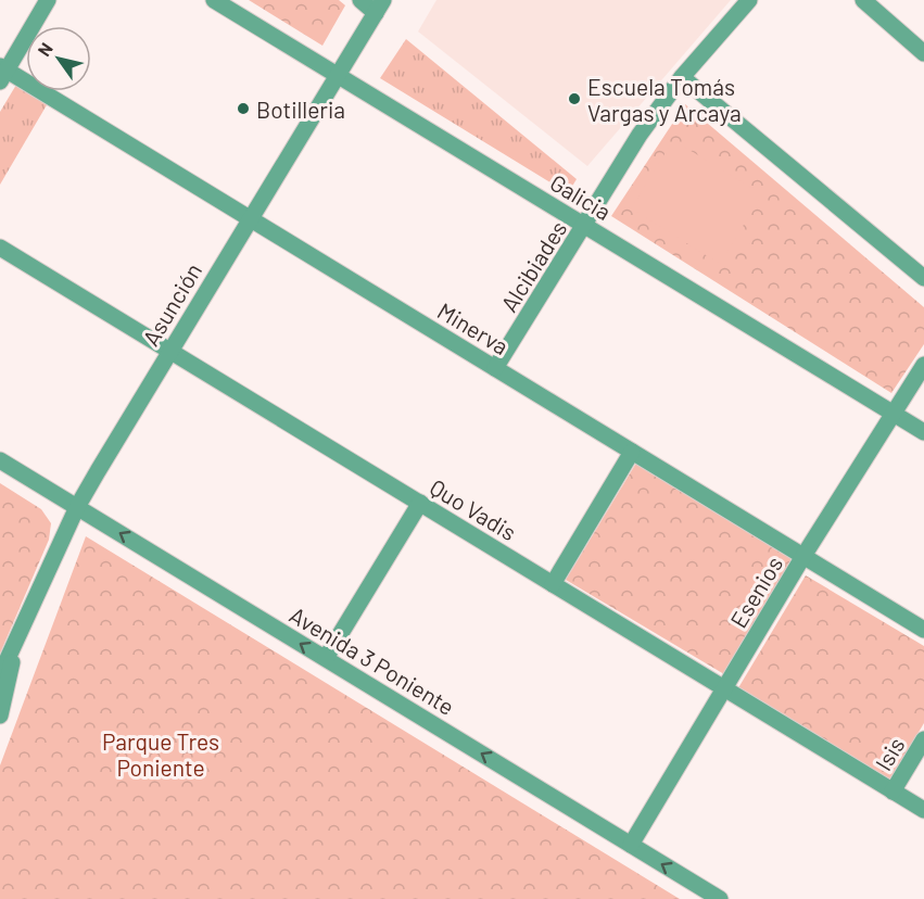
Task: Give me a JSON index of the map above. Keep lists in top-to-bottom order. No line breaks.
{"streets":{"street":["Galicia","Alcibiades","Asunción","Minerva","Quo Vadis","Esenios","Avenida 3 Poniente","Isis"]},"crossings":[["Galicia","Alcibiades"],["Galicia","Asunción"],["Galicia","Esenios"],["Alcibiades","Minerva"],["Asunción","Minerva"],["Asunción","Quo Vadis"],["Asunción","Avenida 3 Poniente"],["Minerva","Esenios"],["Quo Vadis","Esenios"],["Quo Vadis","Isis"],["Esenios","Avenida 3 Poniente"]],"one_way":["Avenida 3 Poniente"],"parks":["Parque Tres Poniente"],"places":["Escuela Tomás Vargas y Arcaya","Botilleria"],"north":"top left"}
